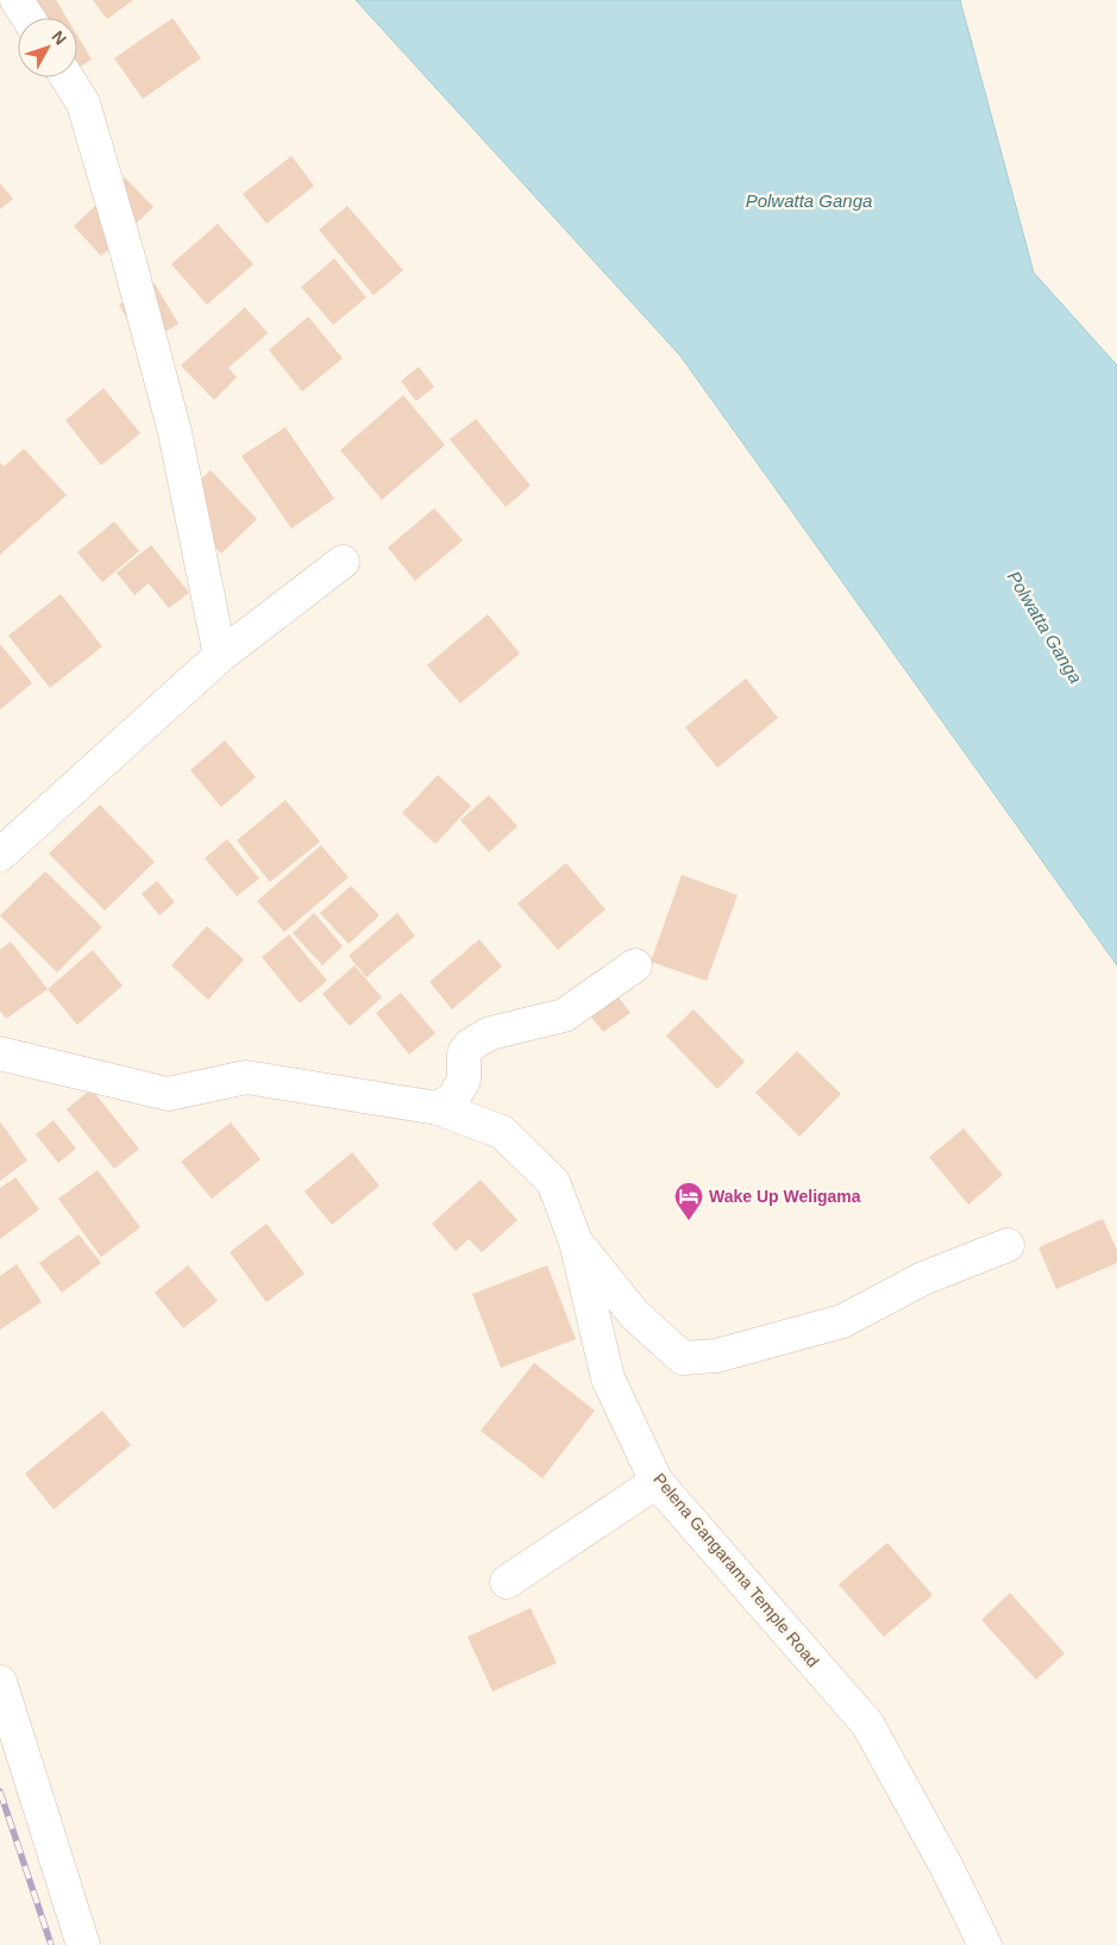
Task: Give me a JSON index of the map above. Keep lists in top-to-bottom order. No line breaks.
{"streets":{"street":["Pelena Gangarama Temple Road"]},"water":["Polwatta Ganga"],"places":{"hotel":["Wake Up Weligama"]},"north":"top right"}
